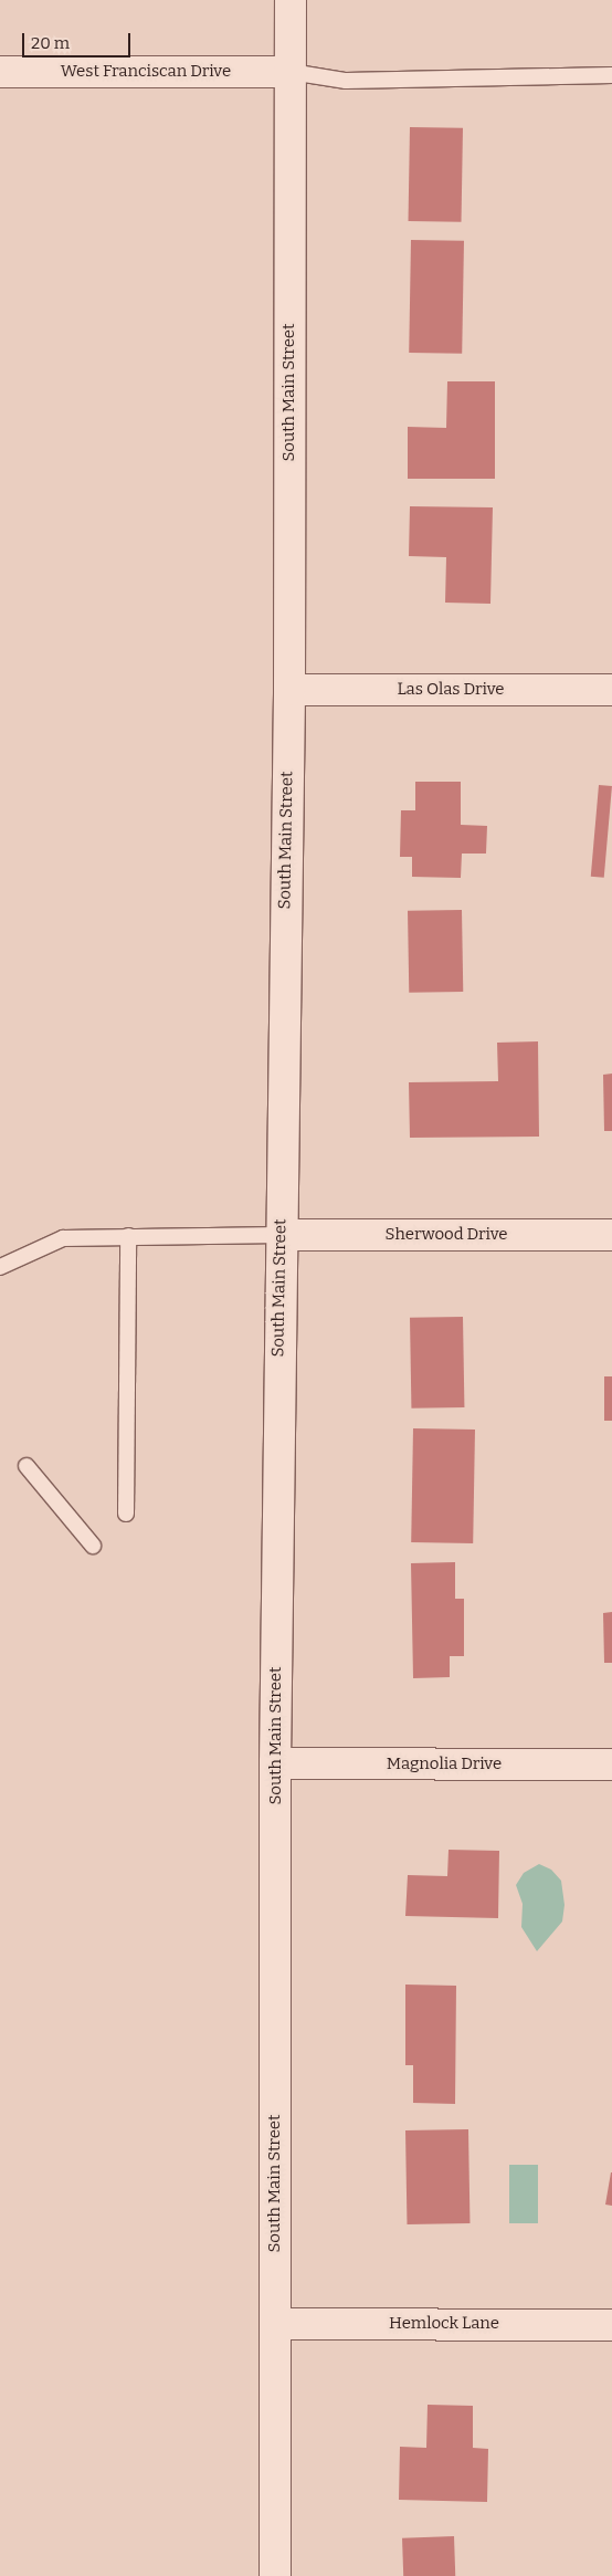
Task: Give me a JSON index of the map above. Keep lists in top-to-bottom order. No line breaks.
{"streets":{"street":["West Franciscan Drive","South Main Street","Las Olas Drive","Sherwood Drive","Magnolia Drive","Hemlock Lane"]},"crossings":[["West Franciscan Drive","South Main Street"],["South Main Street","Las Olas Drive"],["South Main Street","Sherwood Drive"],["South Main Street","Magnolia Drive"],["South Main Street","Hemlock Lane"]],"scale_bar":"20 m"}
